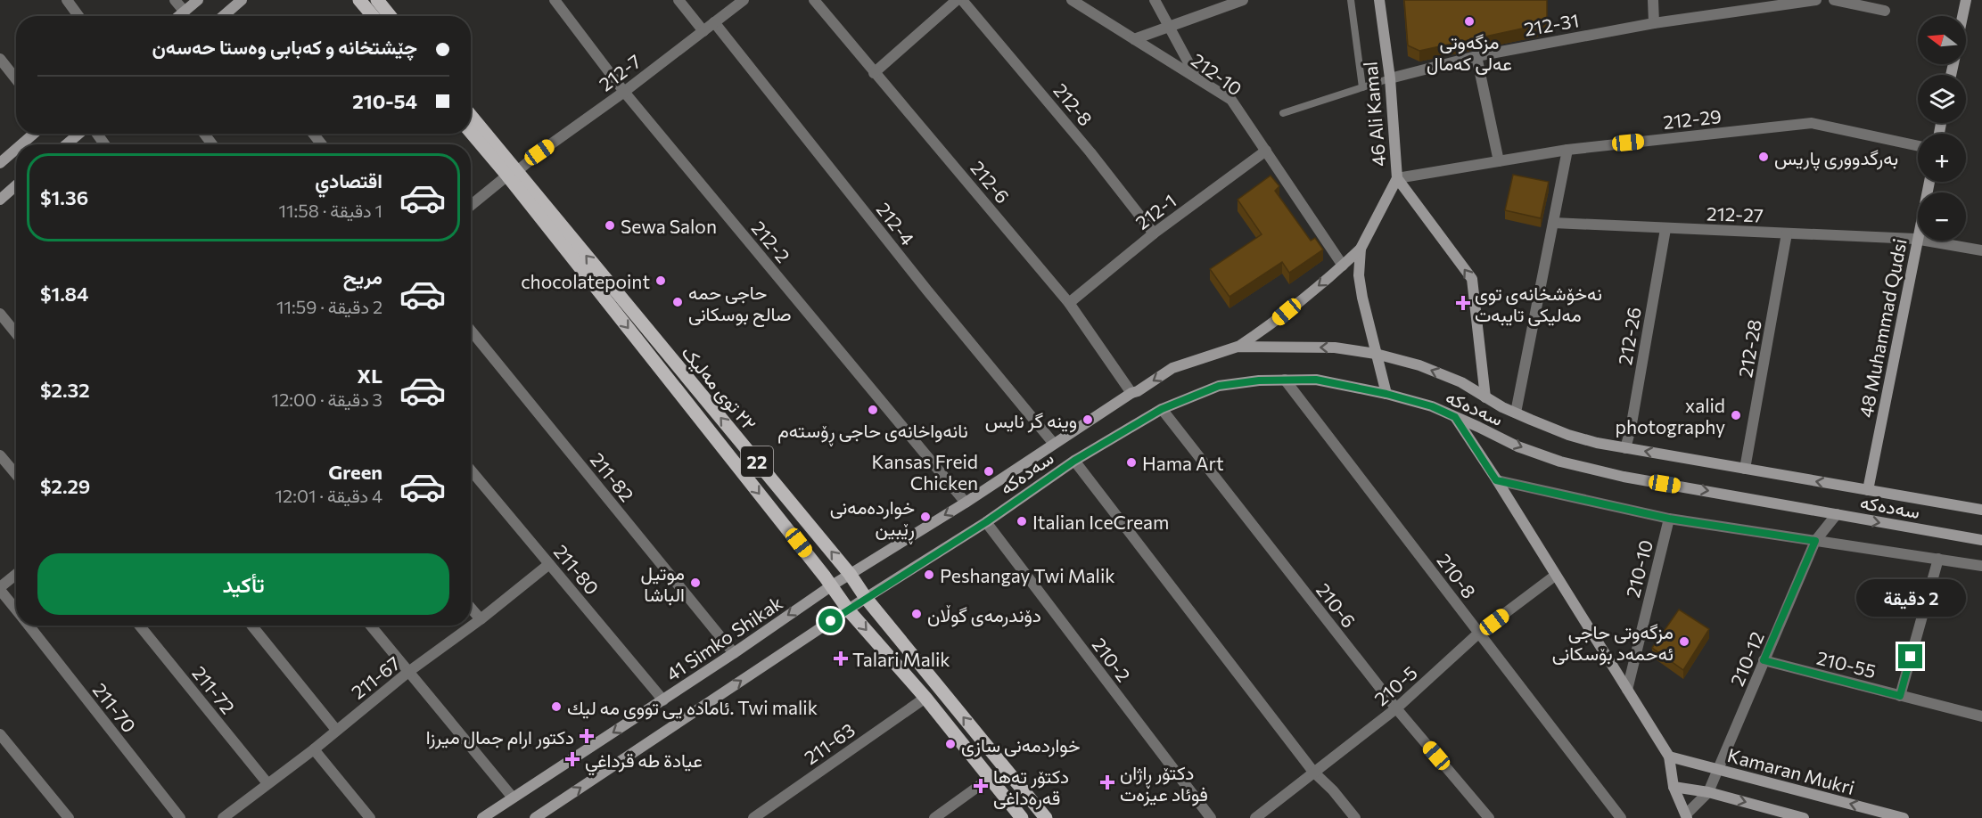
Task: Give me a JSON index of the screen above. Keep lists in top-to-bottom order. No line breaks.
{"streets":{"main road":["46 Ali Kamal","48 Muhammad Qudsi","٢٢ توی مەلیک","سەدەکە","22","41 Simko Shikak","Kamaran Mukri"],"street":["212-31","212-7","212-10","212-8","212-29","212-6","212-1","212-27","212-4","212-2","212-26","212-28","211-82","210-10","211-80","210-8","210-6","210-12","210-2","210-55","211-67","210-5","211-72","211-70","211-63"]},"crossings":[["212-31","46 Ali Kamal"],["212-7","212-4"],["212-7","212-2"],["212-7","٢٢ توی مەلیک"],["212-10","46 Ali Kamal"],["212-10","212-1"],["212-8","212-1"],["46 Ali Kamal","212-29"],["46 Ali Kamal","سەدەکە"],["46 Ali Kamal","41 Simko Shikak"],["212-6","212-1"],["212-6","41 Simko Shikak"],["212-27","48 Muhammad Qudsi"],["212-27","212-26"],["212-27","212-28"],["212-4","41 Simko Shikak"],["212-2","41 Simko Shikak"],["48 Muhammad Qudsi","سەدەکە"],["212-26","سەدەکە"],["212-28","سەدەکە"],["٢٢ توی مەلیک","سەدەکە"],["٢٢ توی مەلیک","41 Simko Shikak"],["٢٢ توی مەلیک","211-63"],["سەدەکە","210-8"],["سەدەکە","210-6"],["سەدەکە","41 Simko Shikak"],["سەدەکە","210-12"],["سەدەکە","210-2"],["211-82","41 Simko Shikak"],["211-80","41 Simko Shikak"],["211-80","211-67"],["210-8","210-5"],["210-6","210-5"],["210-12","210-55"],["210-12","Kamaran Mukri"],["211-67","211-72"]],"places":{"other":["مزگەوتی عەلی کەمال","بەرگدووری پاریس","Sewa Salon","chocolatepoint","حاجی حمه صالح بوسکانی","نانە‌واخانە‌ی حاجی ڕۆستە‌م","xalid photography","وینه گر نایس","Hama Art","Kansas Freid Chicken","خواردە‌مە‌نی ڕێبین","Italian IceCream","Peshangay Twi Malik","موتيل الباشا","دۆندرمەی گوڵان","مزگەوتی حاجی ئەحمەد بۆسکانی","ئاماده يى تووى مه ليك. Twi malik","خواردمەنی سازی"],"health":["نەخۆشخانەی توی مەلیكی تایبەت","Talari Malik","دكتور ارام جمال ميرزا","عيادة طه قرداغي","دکتۆر ڕاژان فوئاد عیزەت","دکتۆر تەها قەرەداغی"]},"north":"left","page":{"map_buttons":["+","−"],"banner":["چێشتخانە و كەبابی وەستا حەسەن","210-54"],"list":[{"name":"اقتصادي","note":"1 دقيقة · 11:58","value":"$1.36"},{"name":"مريح","note":"2 دقيقة · 11:59","value":"$1.84"},{"name":"XL","note":"3 دقيقة · 12:00","value":"$2.32"},{"name":"Green","note":"4 دقيقة · 12:01","value":"$2.29"}],"buttons":"تأكيد","bubble":"2 دقيقة"}}
